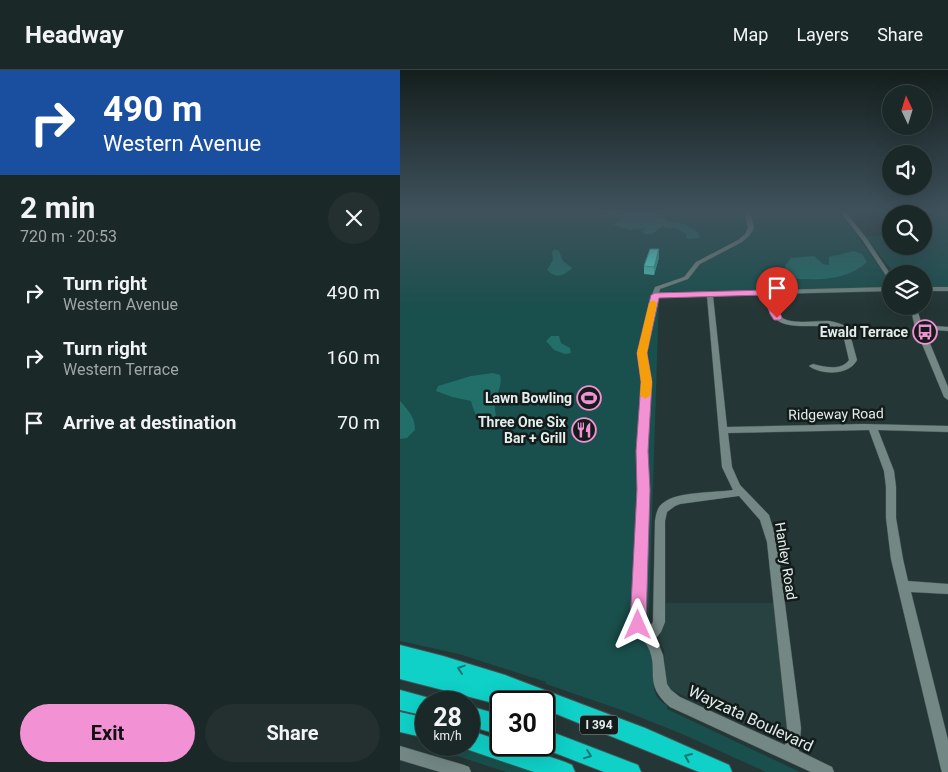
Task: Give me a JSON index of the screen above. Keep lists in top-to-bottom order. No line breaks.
{"streets":{"highway":["I 394"],"street":["Ridgeway Road","Hanley Road","Wayzata Boulevard"]},"crossings":[["Ridgeway Road","Hanley Road"],["Hanley Road","Wayzata Boulevard"]],"places":{"bus stop":["Ewald Terrace"],"sports":["Lawn Bowling"],"restaurant":["Three One Six Bar + Grill"]},"north":"top","page":{"header":"Headway","nav":["Map","Layers","Share"],"turn":["490 m","Western Avenue"],"heading":["2 min","720 m · 20:53"],"list":[{"name":"Turn right","note":"Western Avenue","value":"490 m"},{"name":"Turn right","note":"Western Terrace","value":"160 m"},{"name":"Arrive at destination","value":"70 m"}],"speed":"28 km/h","limit":"30","buttons":["Exit","Share"]}}
